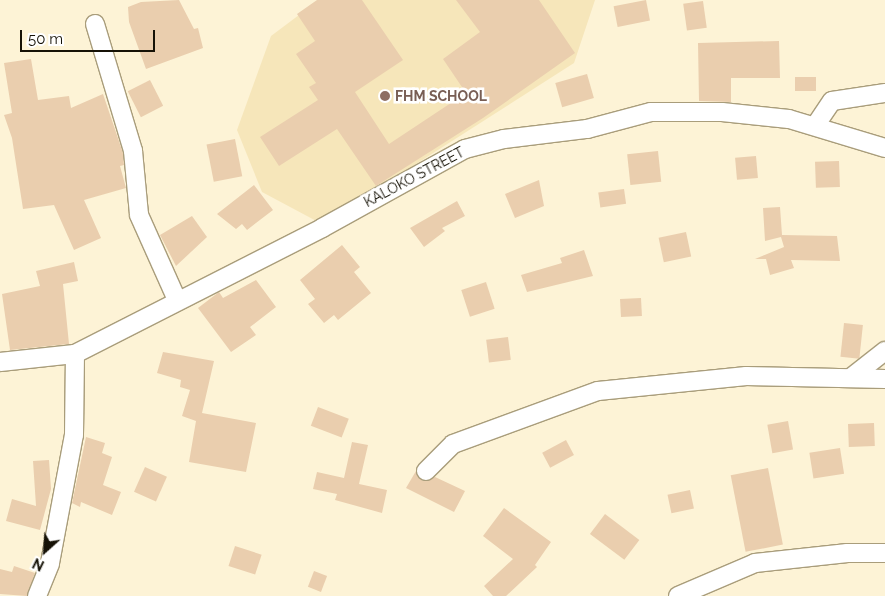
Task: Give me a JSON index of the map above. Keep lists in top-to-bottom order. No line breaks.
{"streets":{"street":["KALOKO STREET"]},"places":["FHM SCHOOL"],"scale_bar":"50 m","north":"bottom left"}
